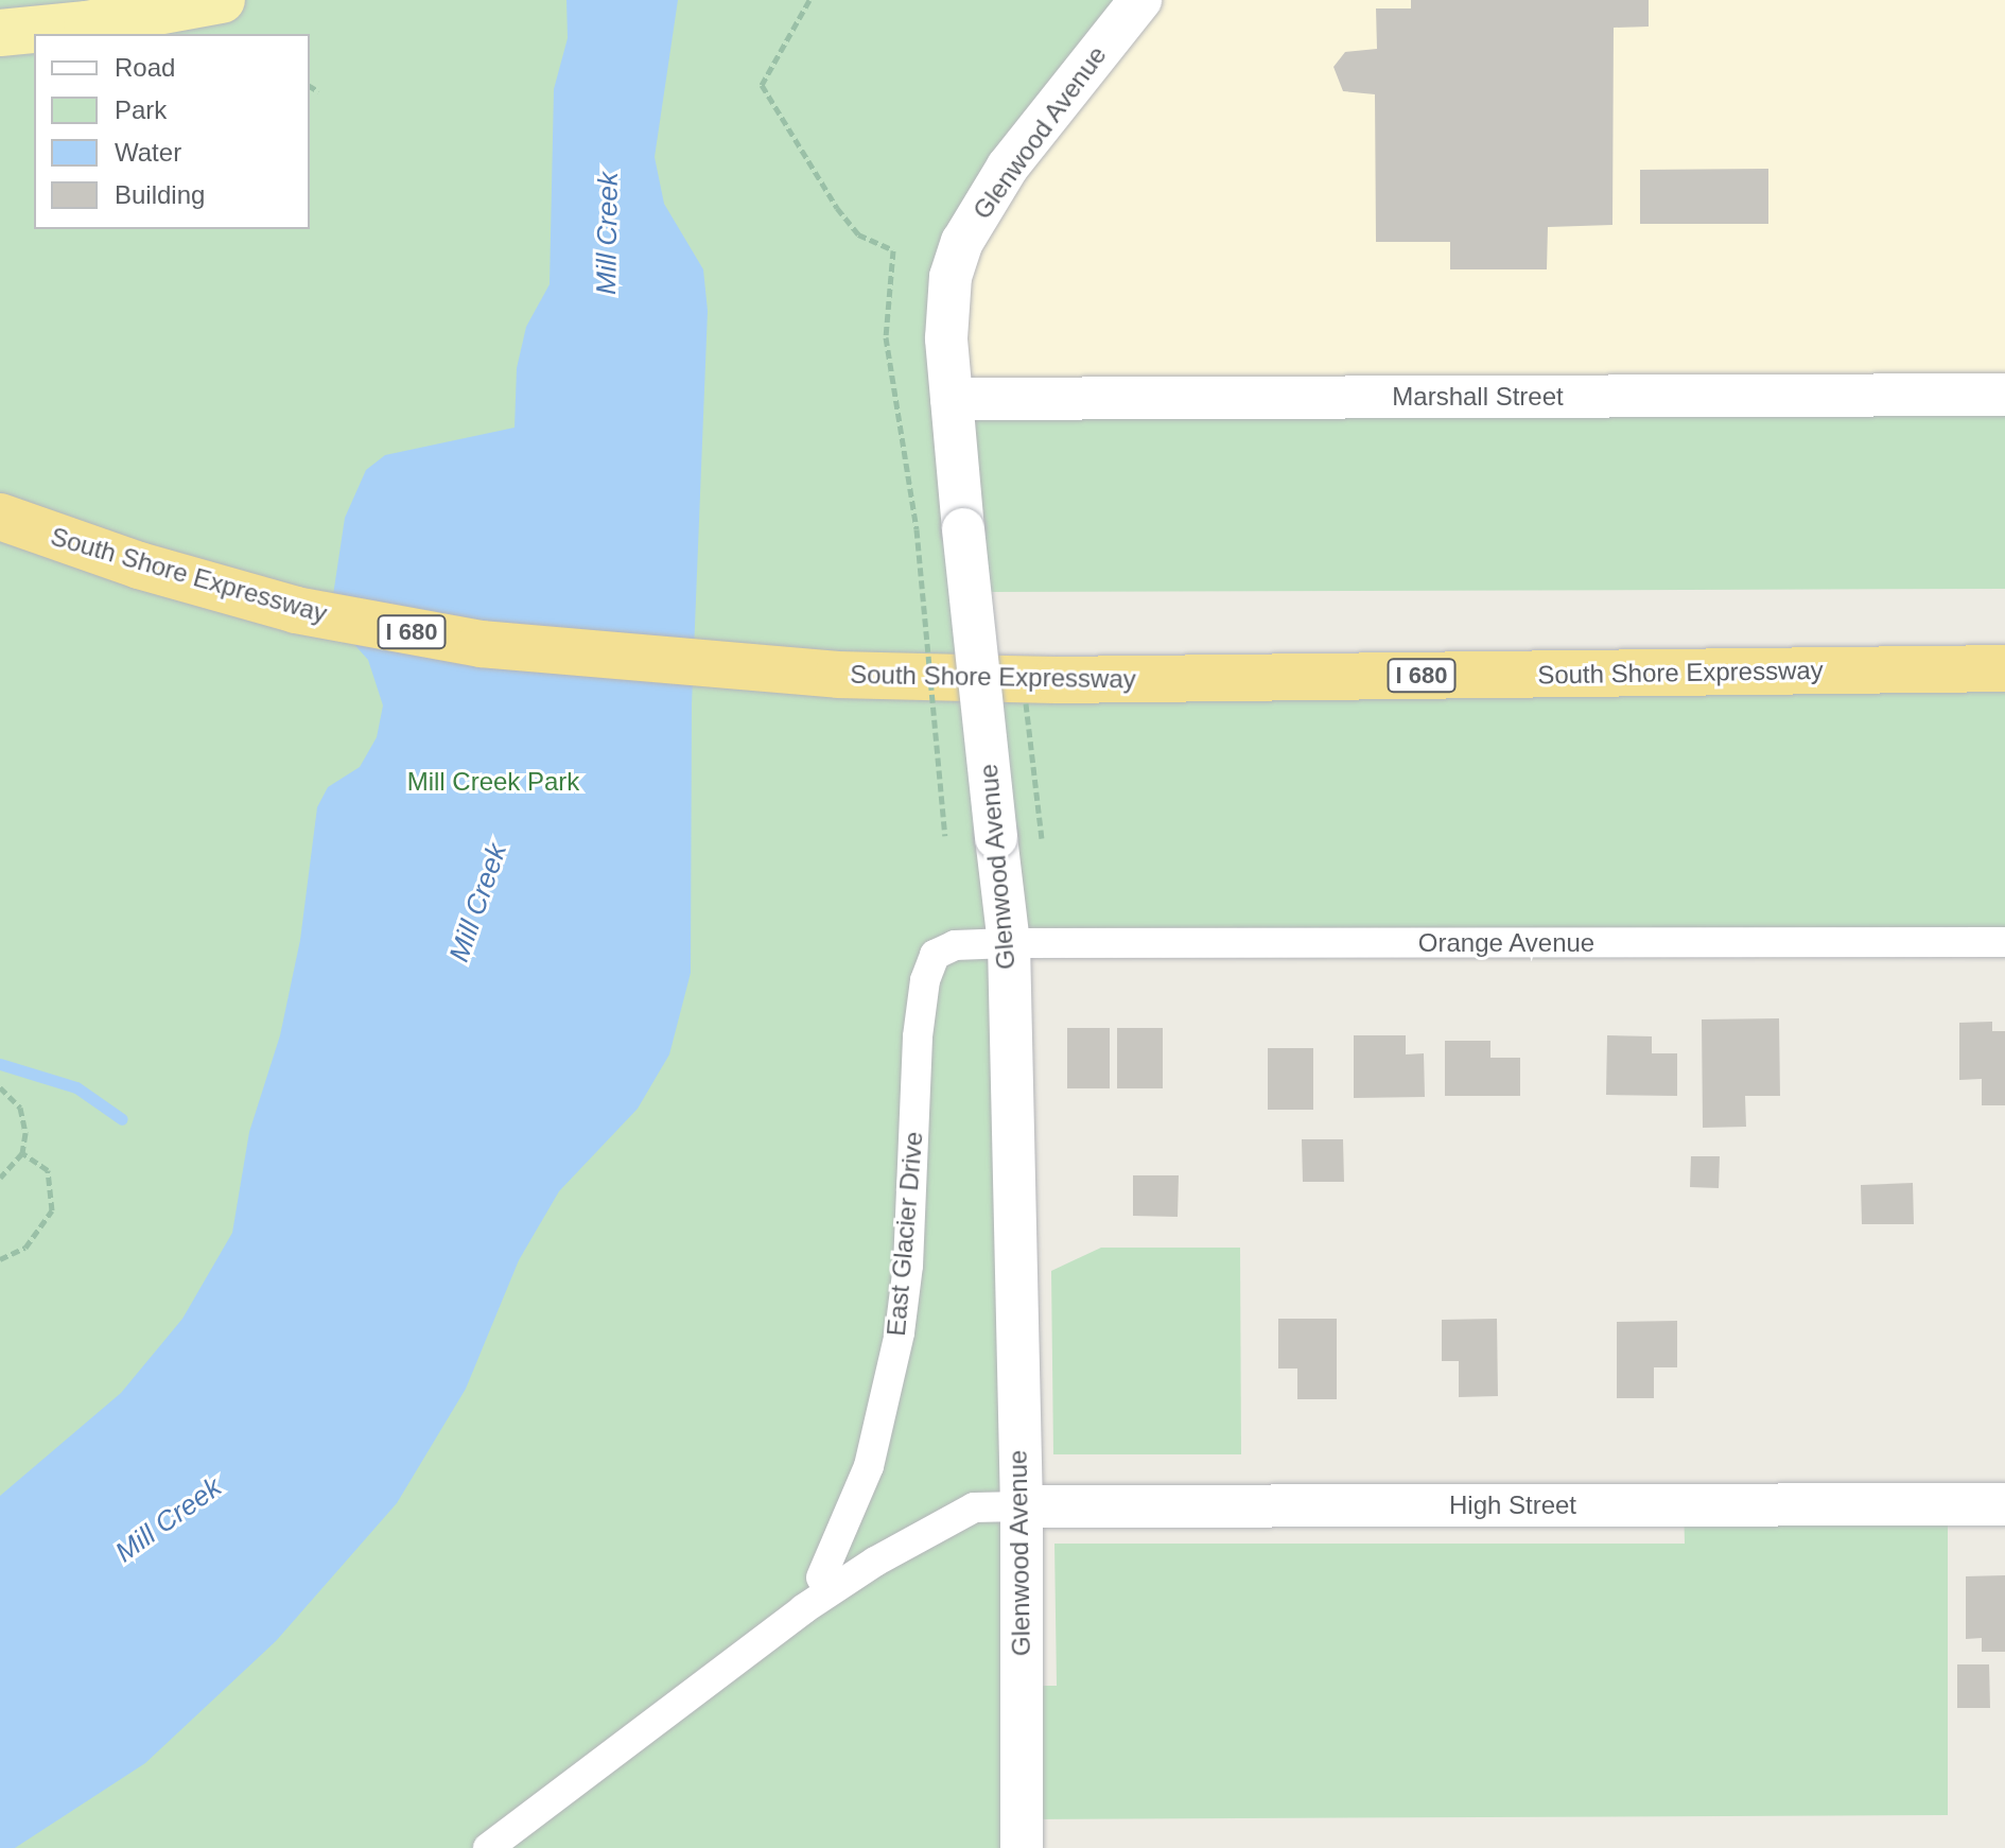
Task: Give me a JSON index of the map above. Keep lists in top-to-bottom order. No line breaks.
{"streets":{"highway":["South Shore Expressway","I 680"],"street":["Glenwood Avenue","Marshall Street","Orange Avenue","East Glacier Drive","High Street"]},"crossings":[["Glenwood Avenue","Marshall Street"],["Glenwood Avenue","Orange Avenue"],["Glenwood Avenue","East Glacier Drive"],["Glenwood Avenue","High Street"],["Orange Avenue","East Glacier Drive"]],"water":["Mill Creek"],"parks":["Mill Creek Park"],"legend":["Road","Park","Water","Building"]}
